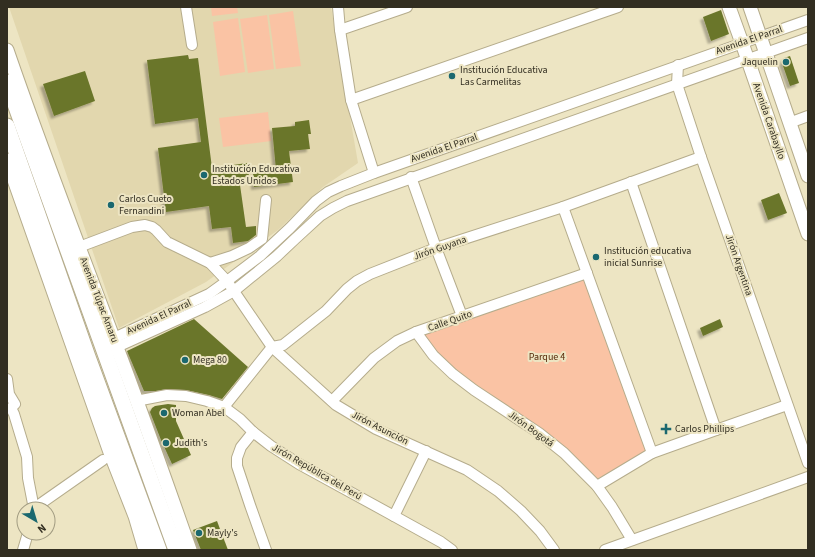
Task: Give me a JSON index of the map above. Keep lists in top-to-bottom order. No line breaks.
{"streets":{"highway":["Avenida Túpac Amaru"],"main road":["Avenida Carabayllo"],"street":["Avenida El Parral","Jirón Guyana","Jirón Argentina","Calle Quito","Jirón Asunción","Jirón Bogotá","Jirón República del Perú"]},"crossings":[["Avenida El Parral","Avenida Carabayllo"],["Avenida El Parral","Jirón Argentina"],["Avenida El Parral","Avenida Túpac Amaru"],["Avenida El Parral","Jirón Asunción"],["Jirón Guyana","Jirón Argentina"],["Jirón Guyana","Jirón Asunción"],["Jirón Guyana","Jirón República del Perú"],["Avenida Túpac Amaru","Jirón República del Perú"],["Calle Quito","Jirón Asunción"],["Calle Quito","Jirón Bogotá"]],"parks":["Parque 4"],"places":{"other":["Jaquelin","Institución Educativa Las Carmelitas","Institución Educativa Estados Unidos","Carlos Cueto Fernandini","Institución educativa inicial Sunrise","Mega 80","Woman Abel","Judith's","Mayly's"],"health":["Carlos Phillips"]},"north":"bottom right"}
